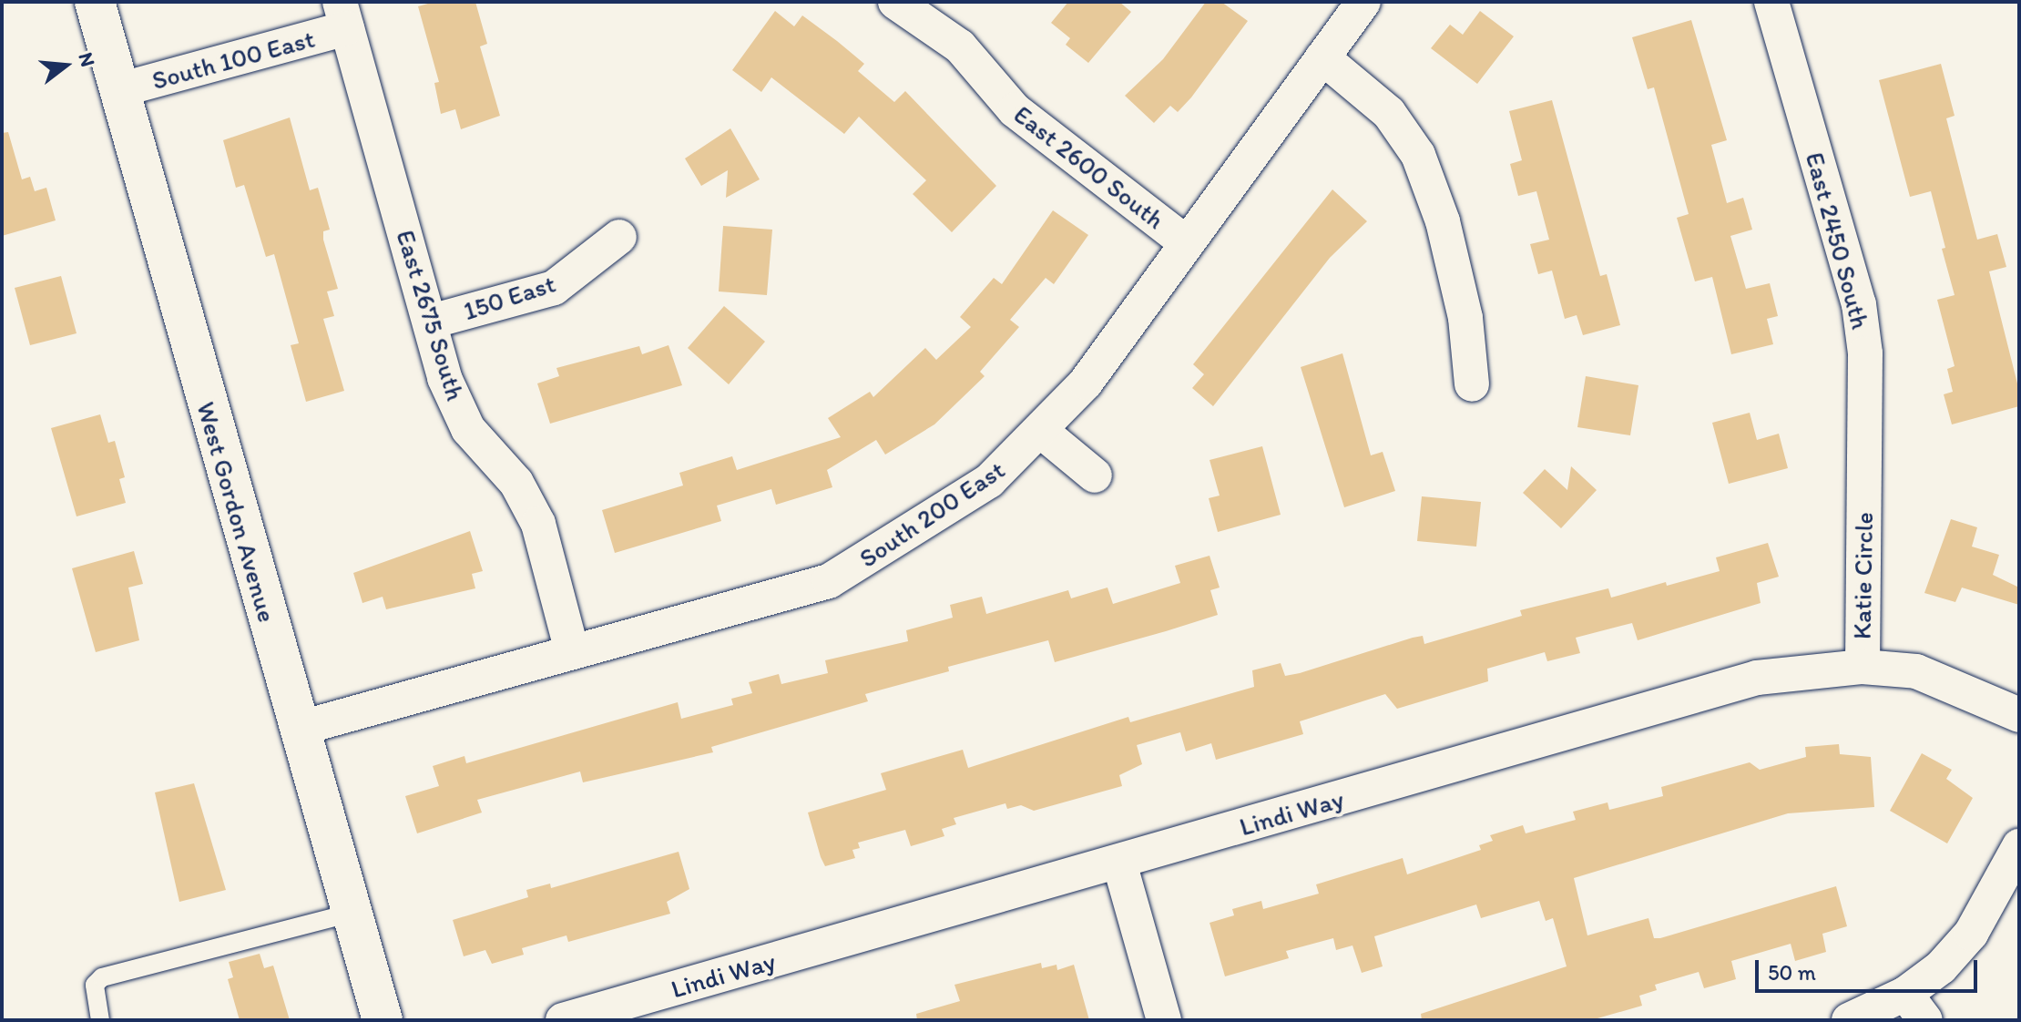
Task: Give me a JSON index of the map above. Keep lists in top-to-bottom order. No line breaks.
{"streets":{"main road":["West Gordon Avenue"],"street":["South 100 East","East 2600 South","East 2450 South","150 East","East 2675 South","South 200 East","Katie Circle","Lindi Way"]},"crossings":[["South 100 East","East 2675 South"],["South 100 East","West Gordon Avenue"],["East 2600 South","South 200 East"],["East 2450 South","Katie Circle"],["150 East","East 2675 South"],["East 2675 South","South 200 East"],["West Gordon Avenue","South 200 East"],["Katie Circle","Lindi Way"]],"scale_bar":"50 m","north":"right"}
